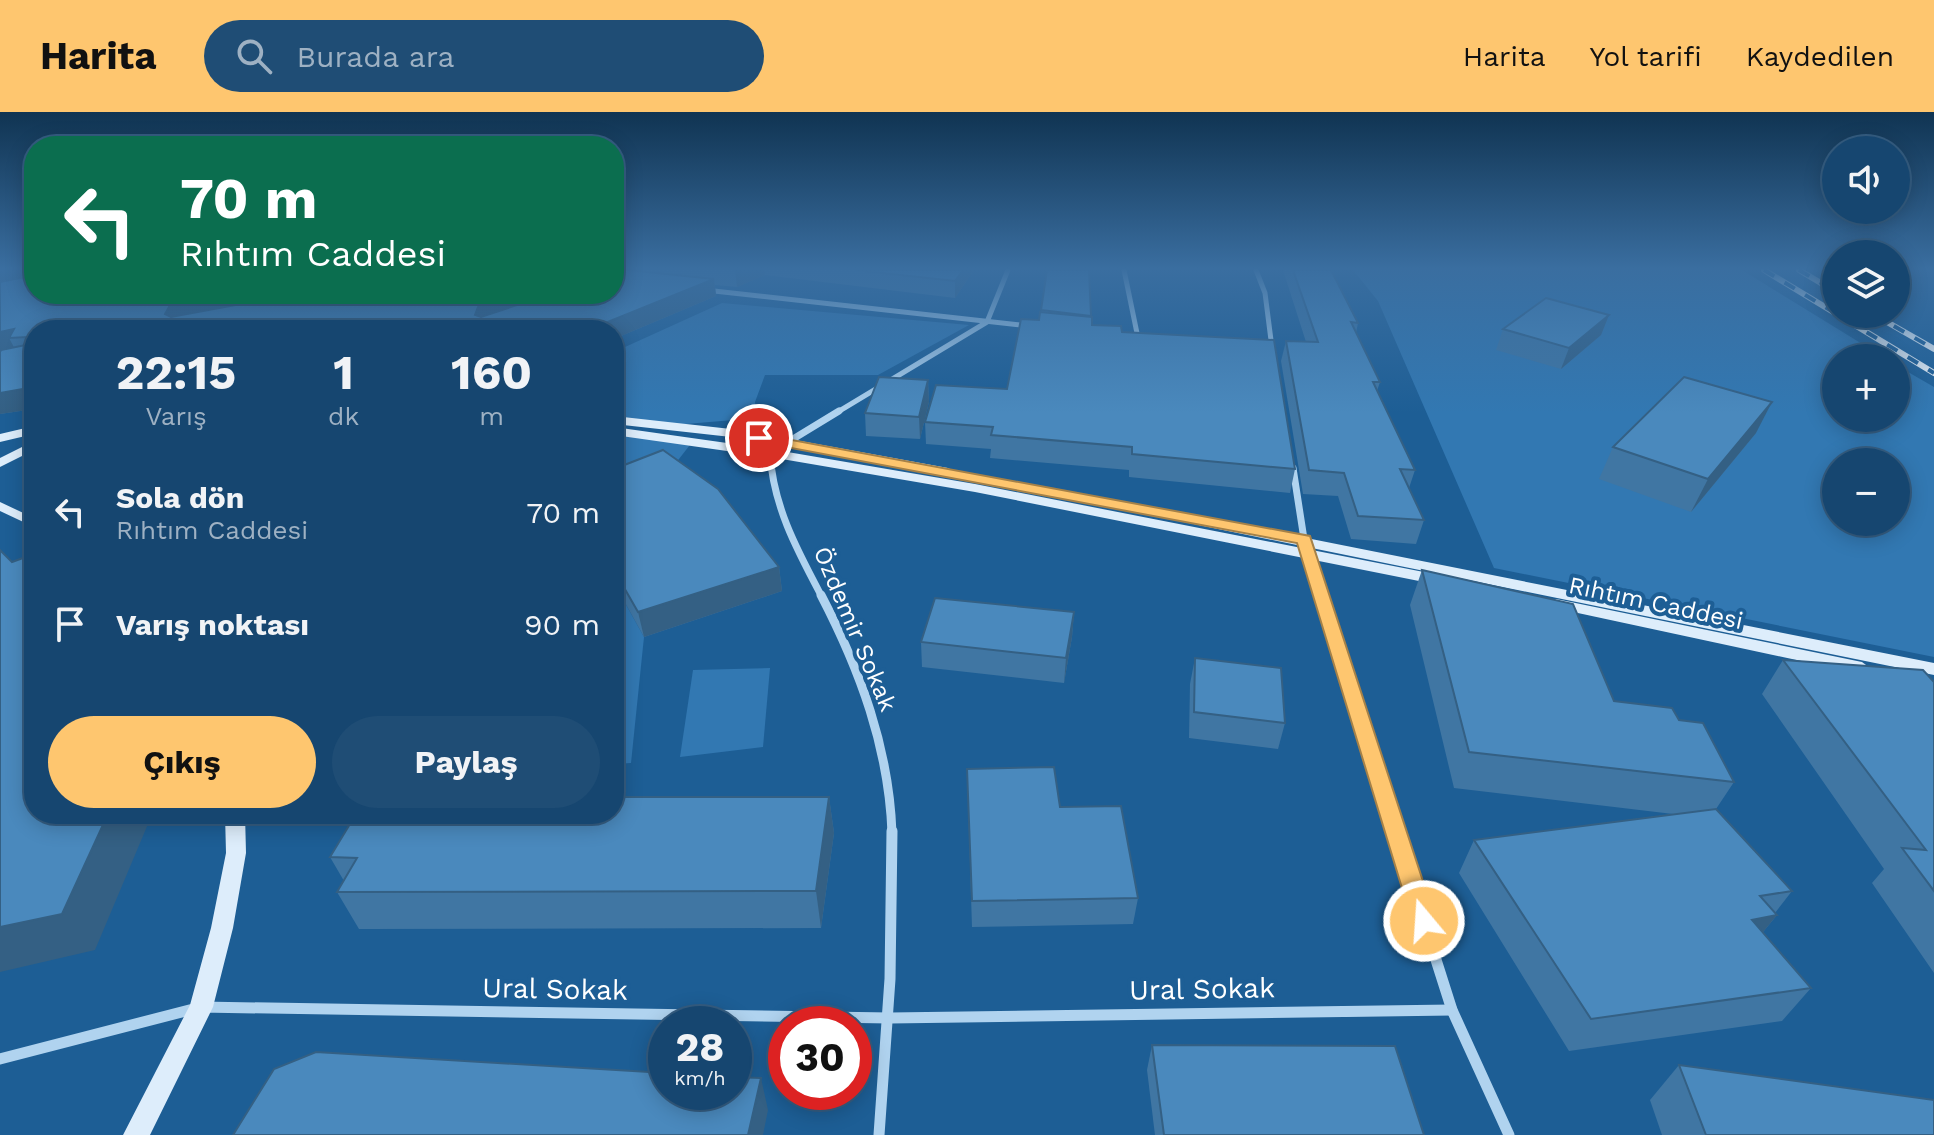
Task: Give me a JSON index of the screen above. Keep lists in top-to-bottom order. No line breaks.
{"streets":{"main road":["Rıhtım Caddesi"],"street":["Özdemir Sokak","Ural Sokak"]},"crossings":[["Rıhtım Caddesi","Özdemir Sokak"],["Özdemir Sokak","Ural Sokak"]],"page":{"header":"Harita","search":"Burada ara","nav":["Harita","Yol tarifi","Kaydedilen"],"map_buttons":["+","−"],"turn":["70 m","Rıhtım Caddesi"],"eta":["22:15","Varış","1","dk","160","m"],"list":[{"name":"Sola dön","note":"Rıhtım Caddesi","value":"70 m"},{"name":"Varış noktası","value":"90 m"}],"buttons":["Çıkış","Paylaş"],"speed":"28 km/h","limit":"30"}}
